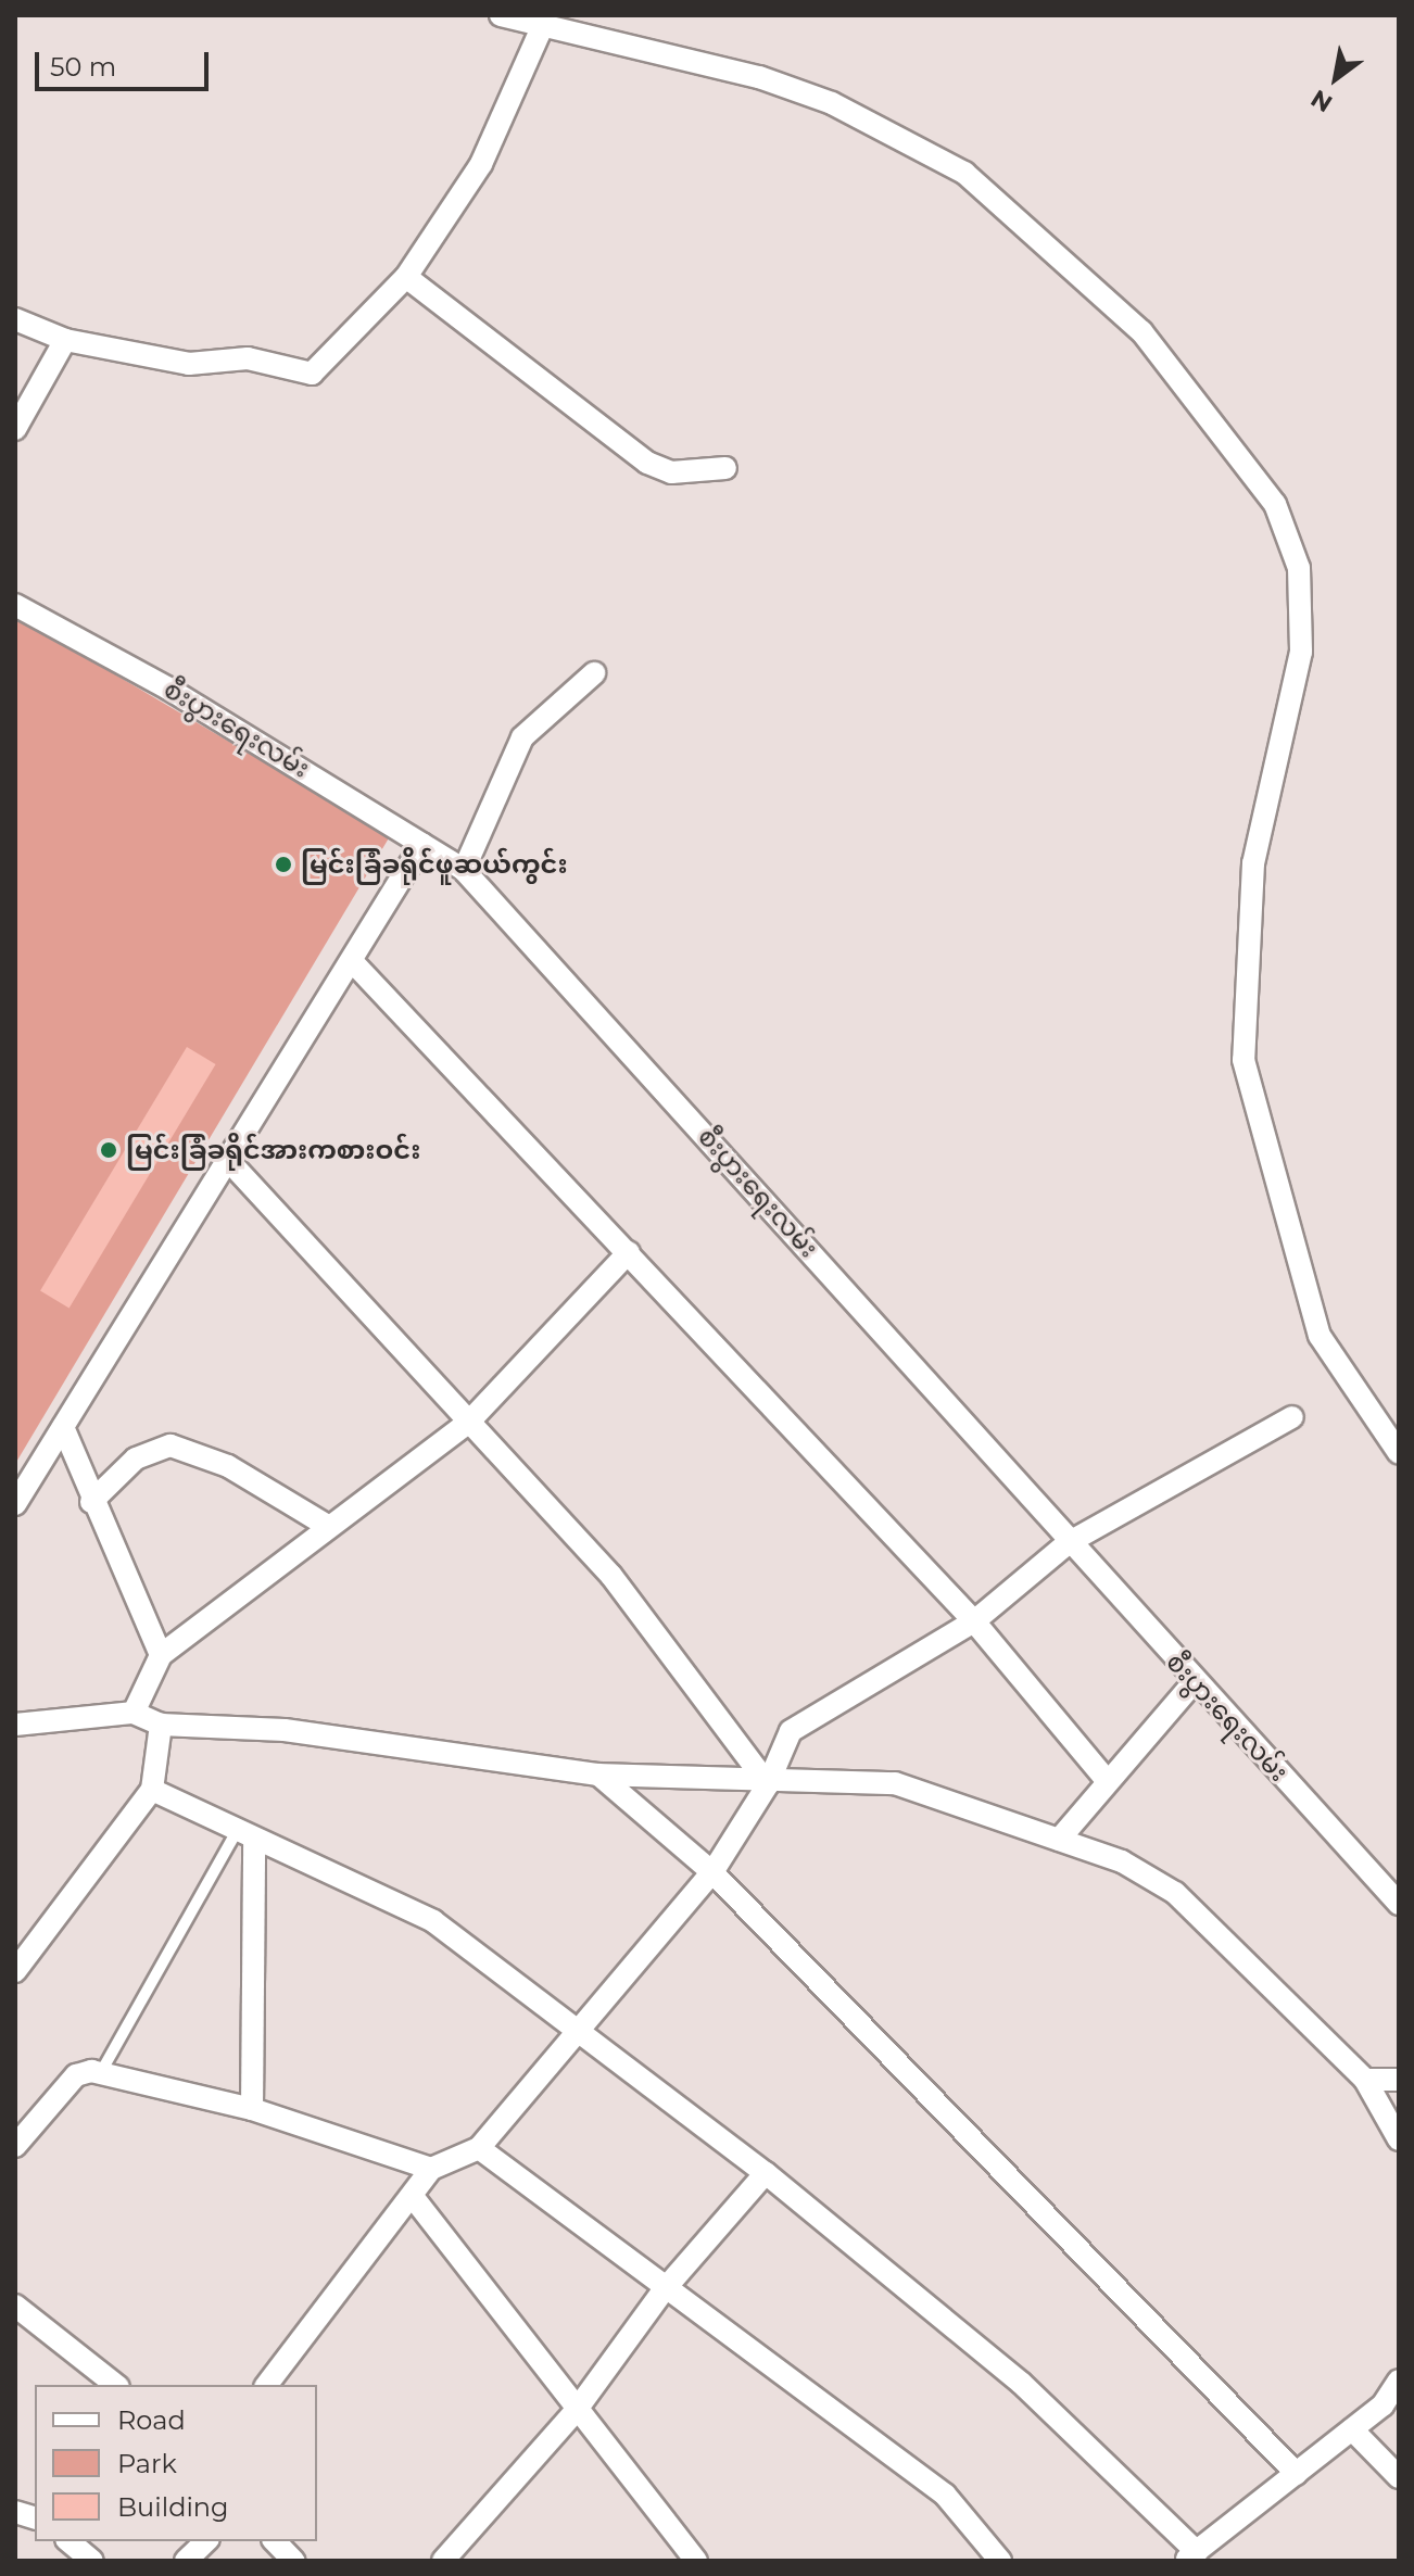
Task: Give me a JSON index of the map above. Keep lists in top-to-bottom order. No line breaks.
{"streets":{"street":["စီးပွားရေးလမ်း"]},"places":["မြင်းခြံခရိုင်ဖူဆယ်ကွင်း","မြင်းခြံခရိုင်အားကစားဝင်း"],"legend":["Road","Park","Building"],"scale_bar":"50 m","north":"bottom left"}
